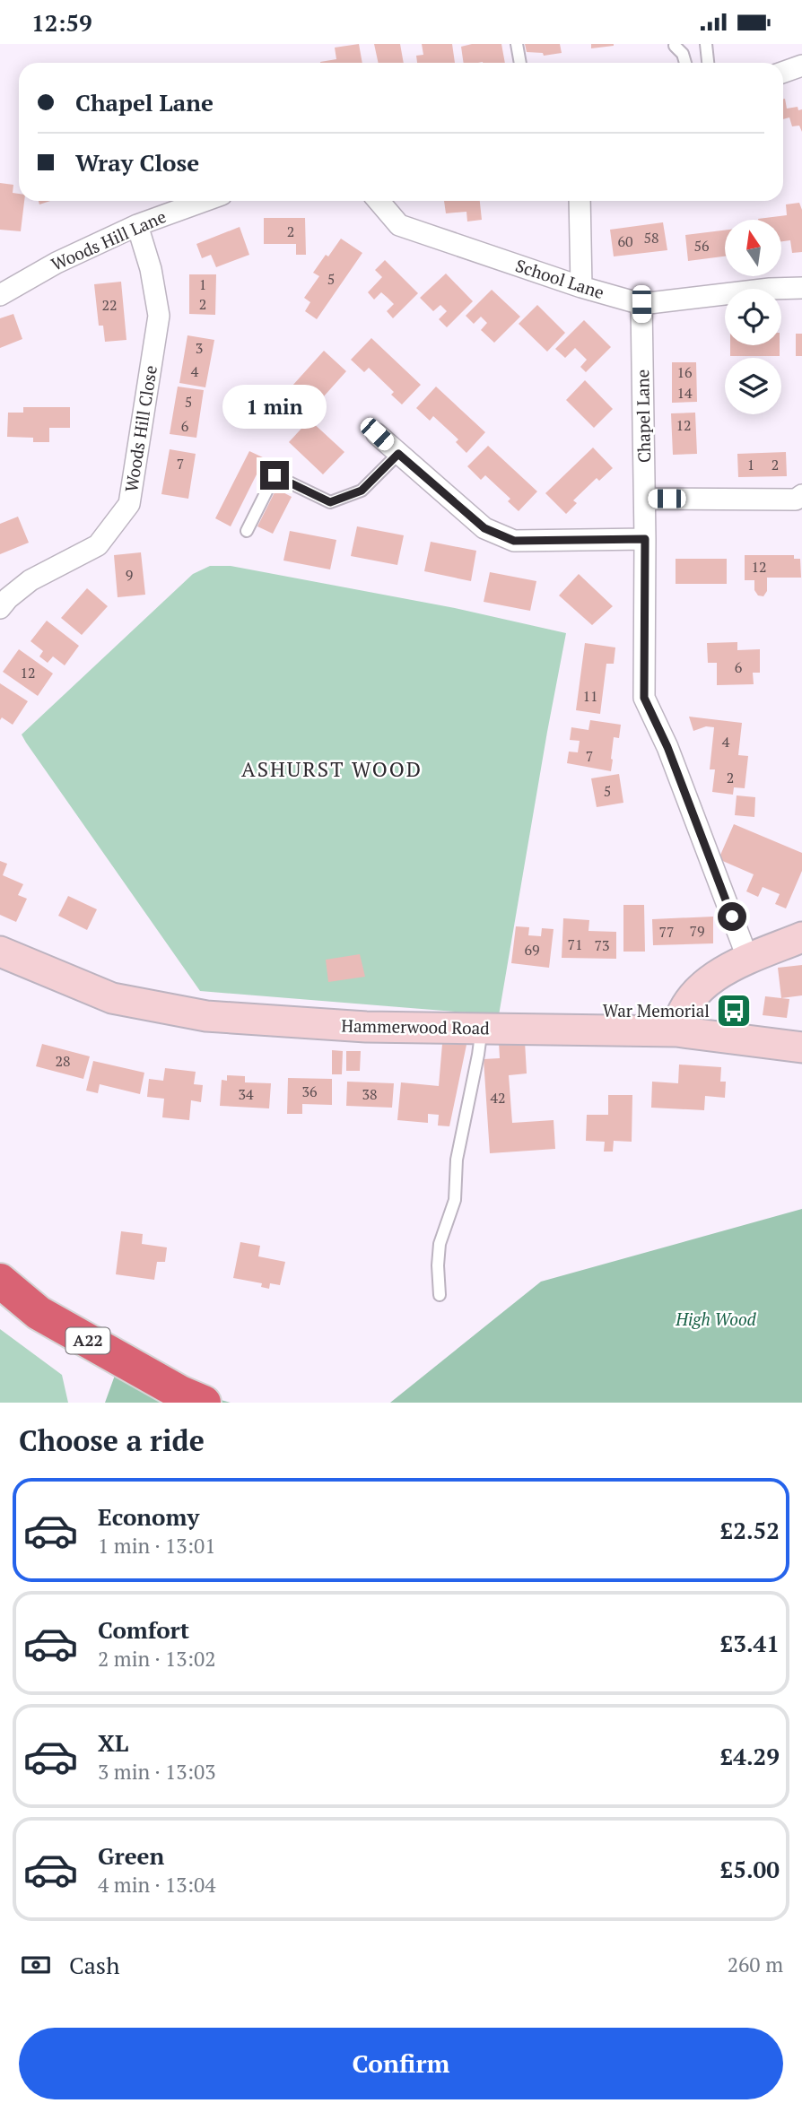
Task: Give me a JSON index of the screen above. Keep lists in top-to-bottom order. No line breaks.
{"streets":{"highway":["A22"],"street":["Woods Hill Lane","School Lane","Chapel Lane","Woods Hill Close","Hammerwood Road"]},"crossings":[["Woods Hill Lane","Woods Hill Close"],["School Lane","Chapel Lane"]],"districts":["ASHURST WOOD"],"parks":["High Wood"],"places":{"bus stop":["War Memorial"]},"house_numbers":["2","58","60","56","5","1","2","22","3","4","16","14","5","12","6","7","1","2","12","9","6","12","11","4","7","2","5","79","77","71","73","69","28","36","34","38","42"],"north":"top","page":{"status":"12:59","banner":["Chapel Lane","Wray Close"],"bubble":"1 min","heading":"Choose a ride","list":[{"name":"Economy","note":"1 min · 13:01","value":"£2.52"},{"name":"Comfort","note":"2 min · 13:02","value":"£3.41"},{"name":"XL","note":"3 min · 13:03","value":"£4.29"},{"name":"Green","note":"4 min · 13:04","value":"£5.00"}],"pay":["Cash","260 m"],"buttons":"Confirm"}}
